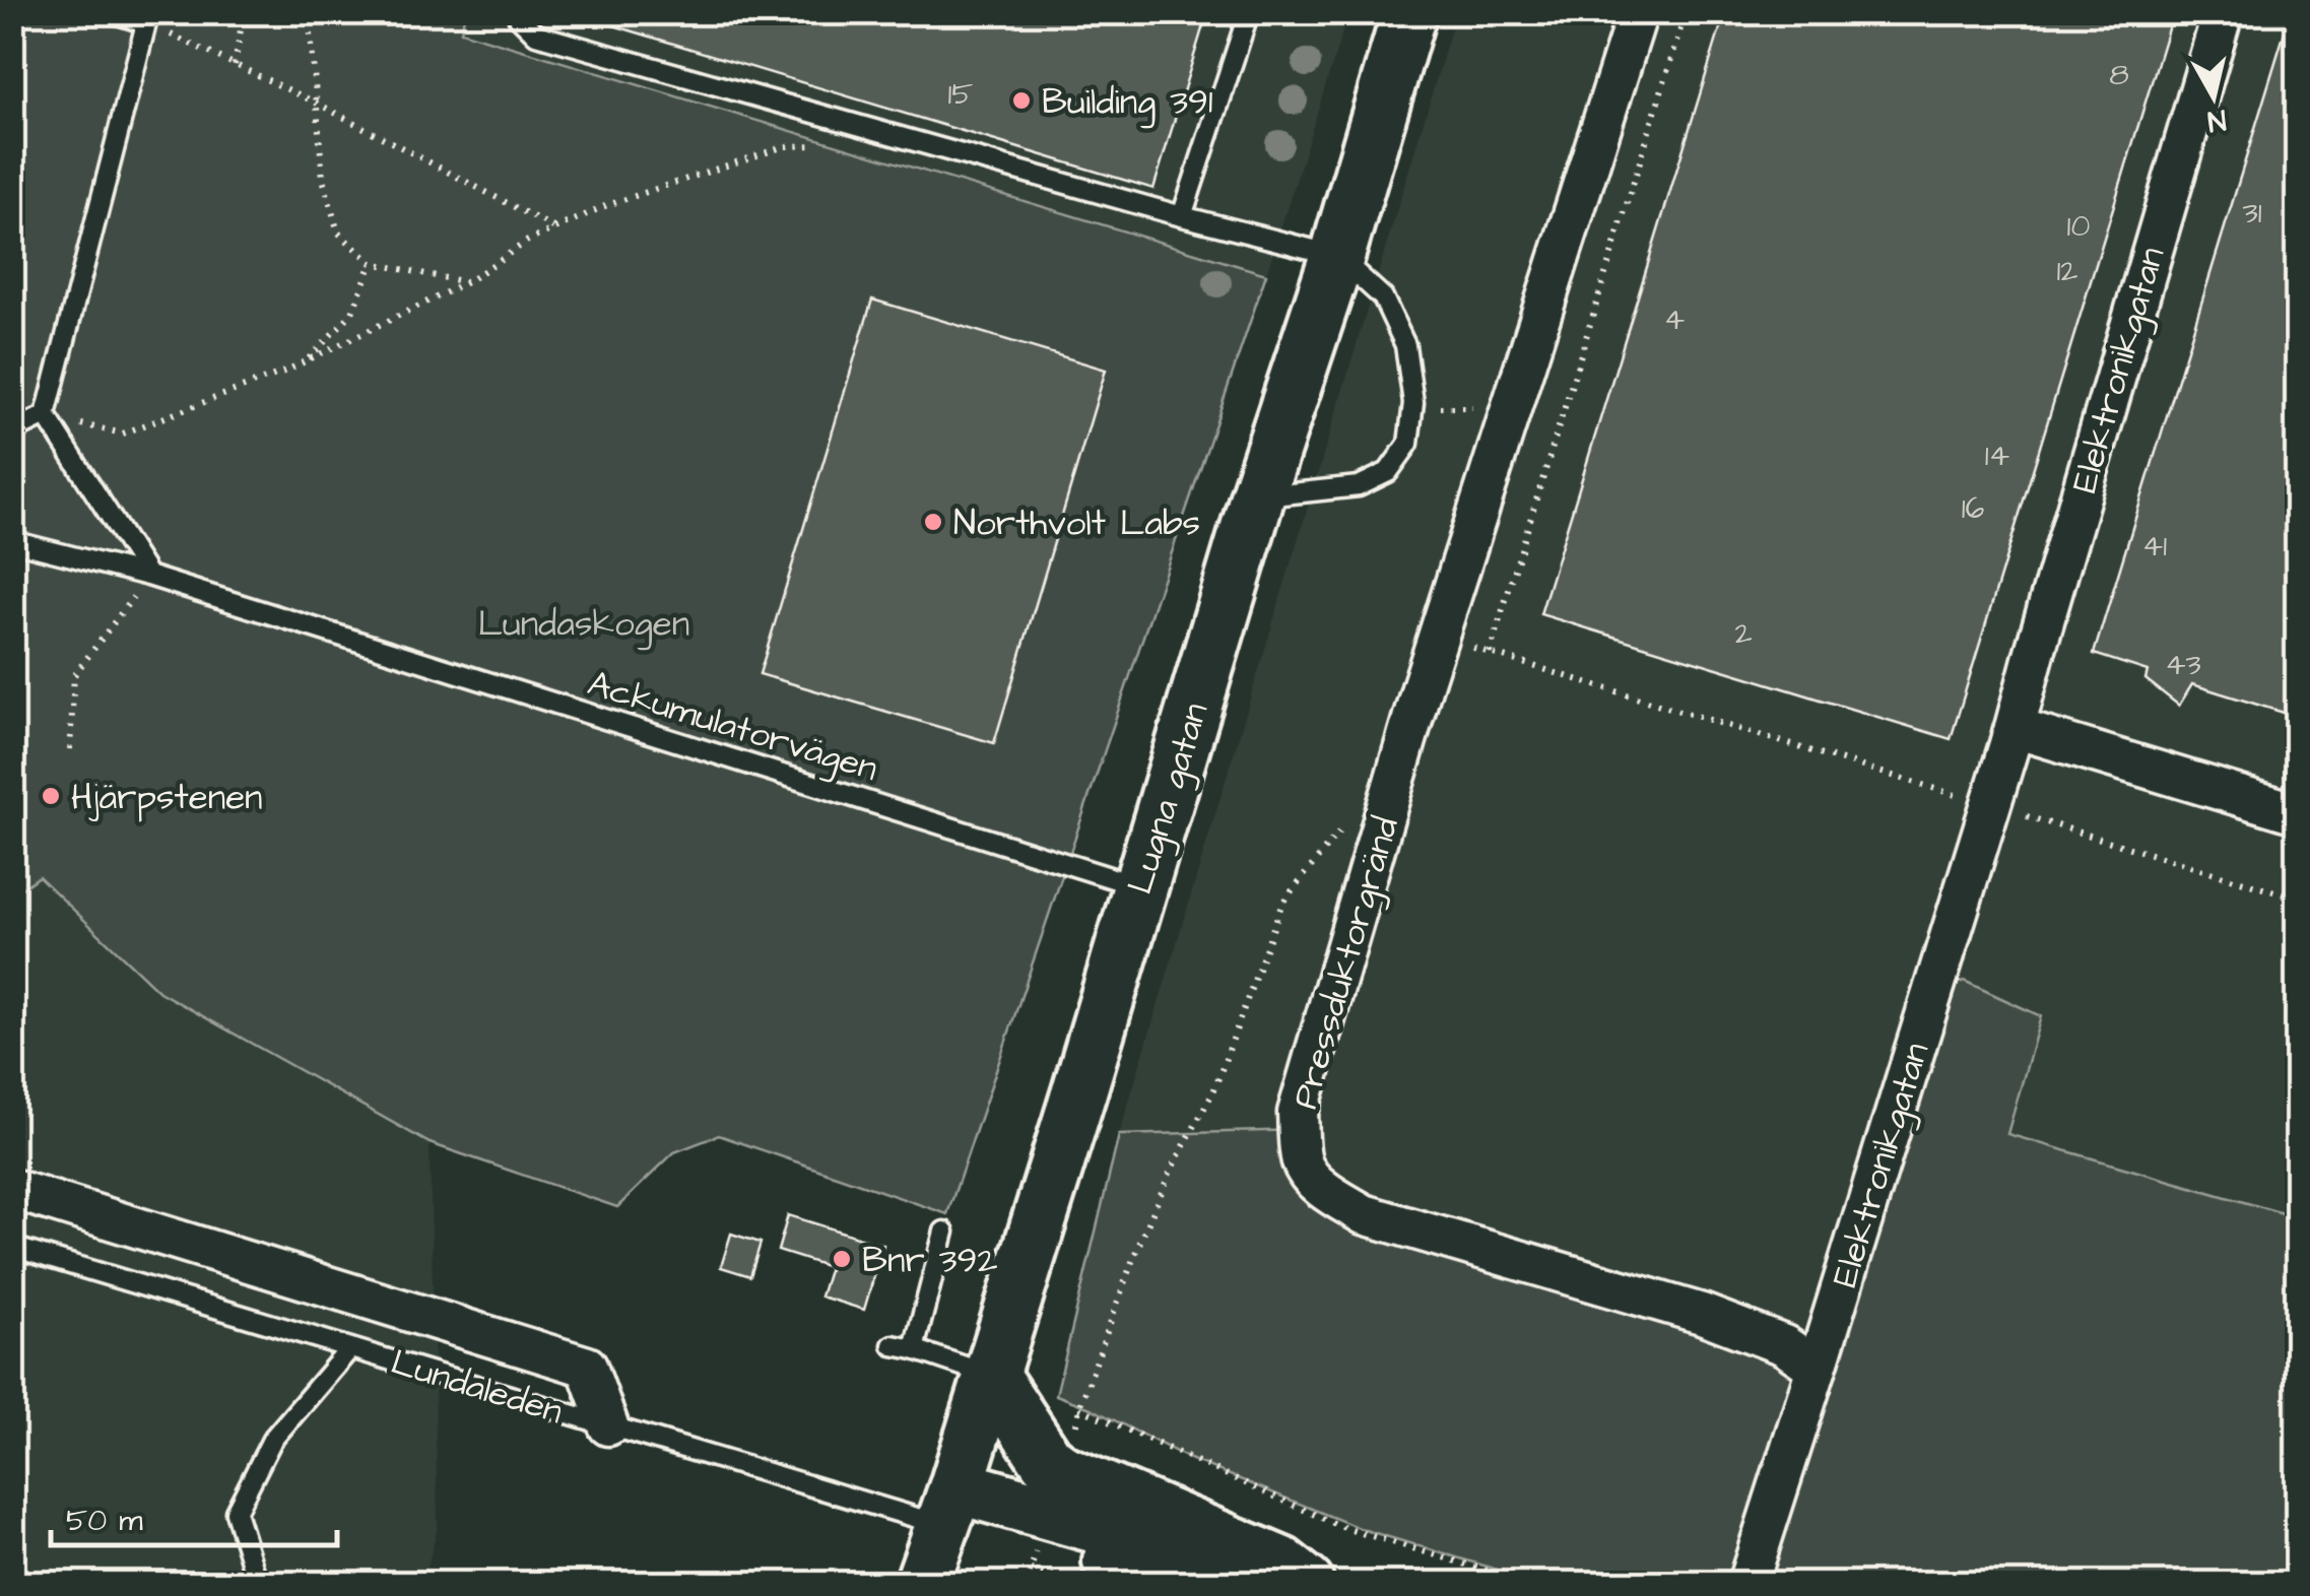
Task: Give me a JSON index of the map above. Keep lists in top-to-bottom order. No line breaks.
{"streets":{"main road":["Lugna gatan","Lundaleden"],"street":["Elektronikgatan","Pressduktorgränd"],"lane":["Ackumulatorvägen"]},"crossings":[["Elektronikgatan","Pressduktorgränd"],["Ackumulatorvägen","Lugna gatan"],["Lugna gatan","Lundaleden"]],"parks":["Lundaskogen"],"places":["Building 391","Northvolt Labs","Hjärpstenen","Bnr 392"],"house_numbers":["8","15","31","10","12","4","14","16","41","2","43"],"scale_bar":"50 m","north":"bottom"}
